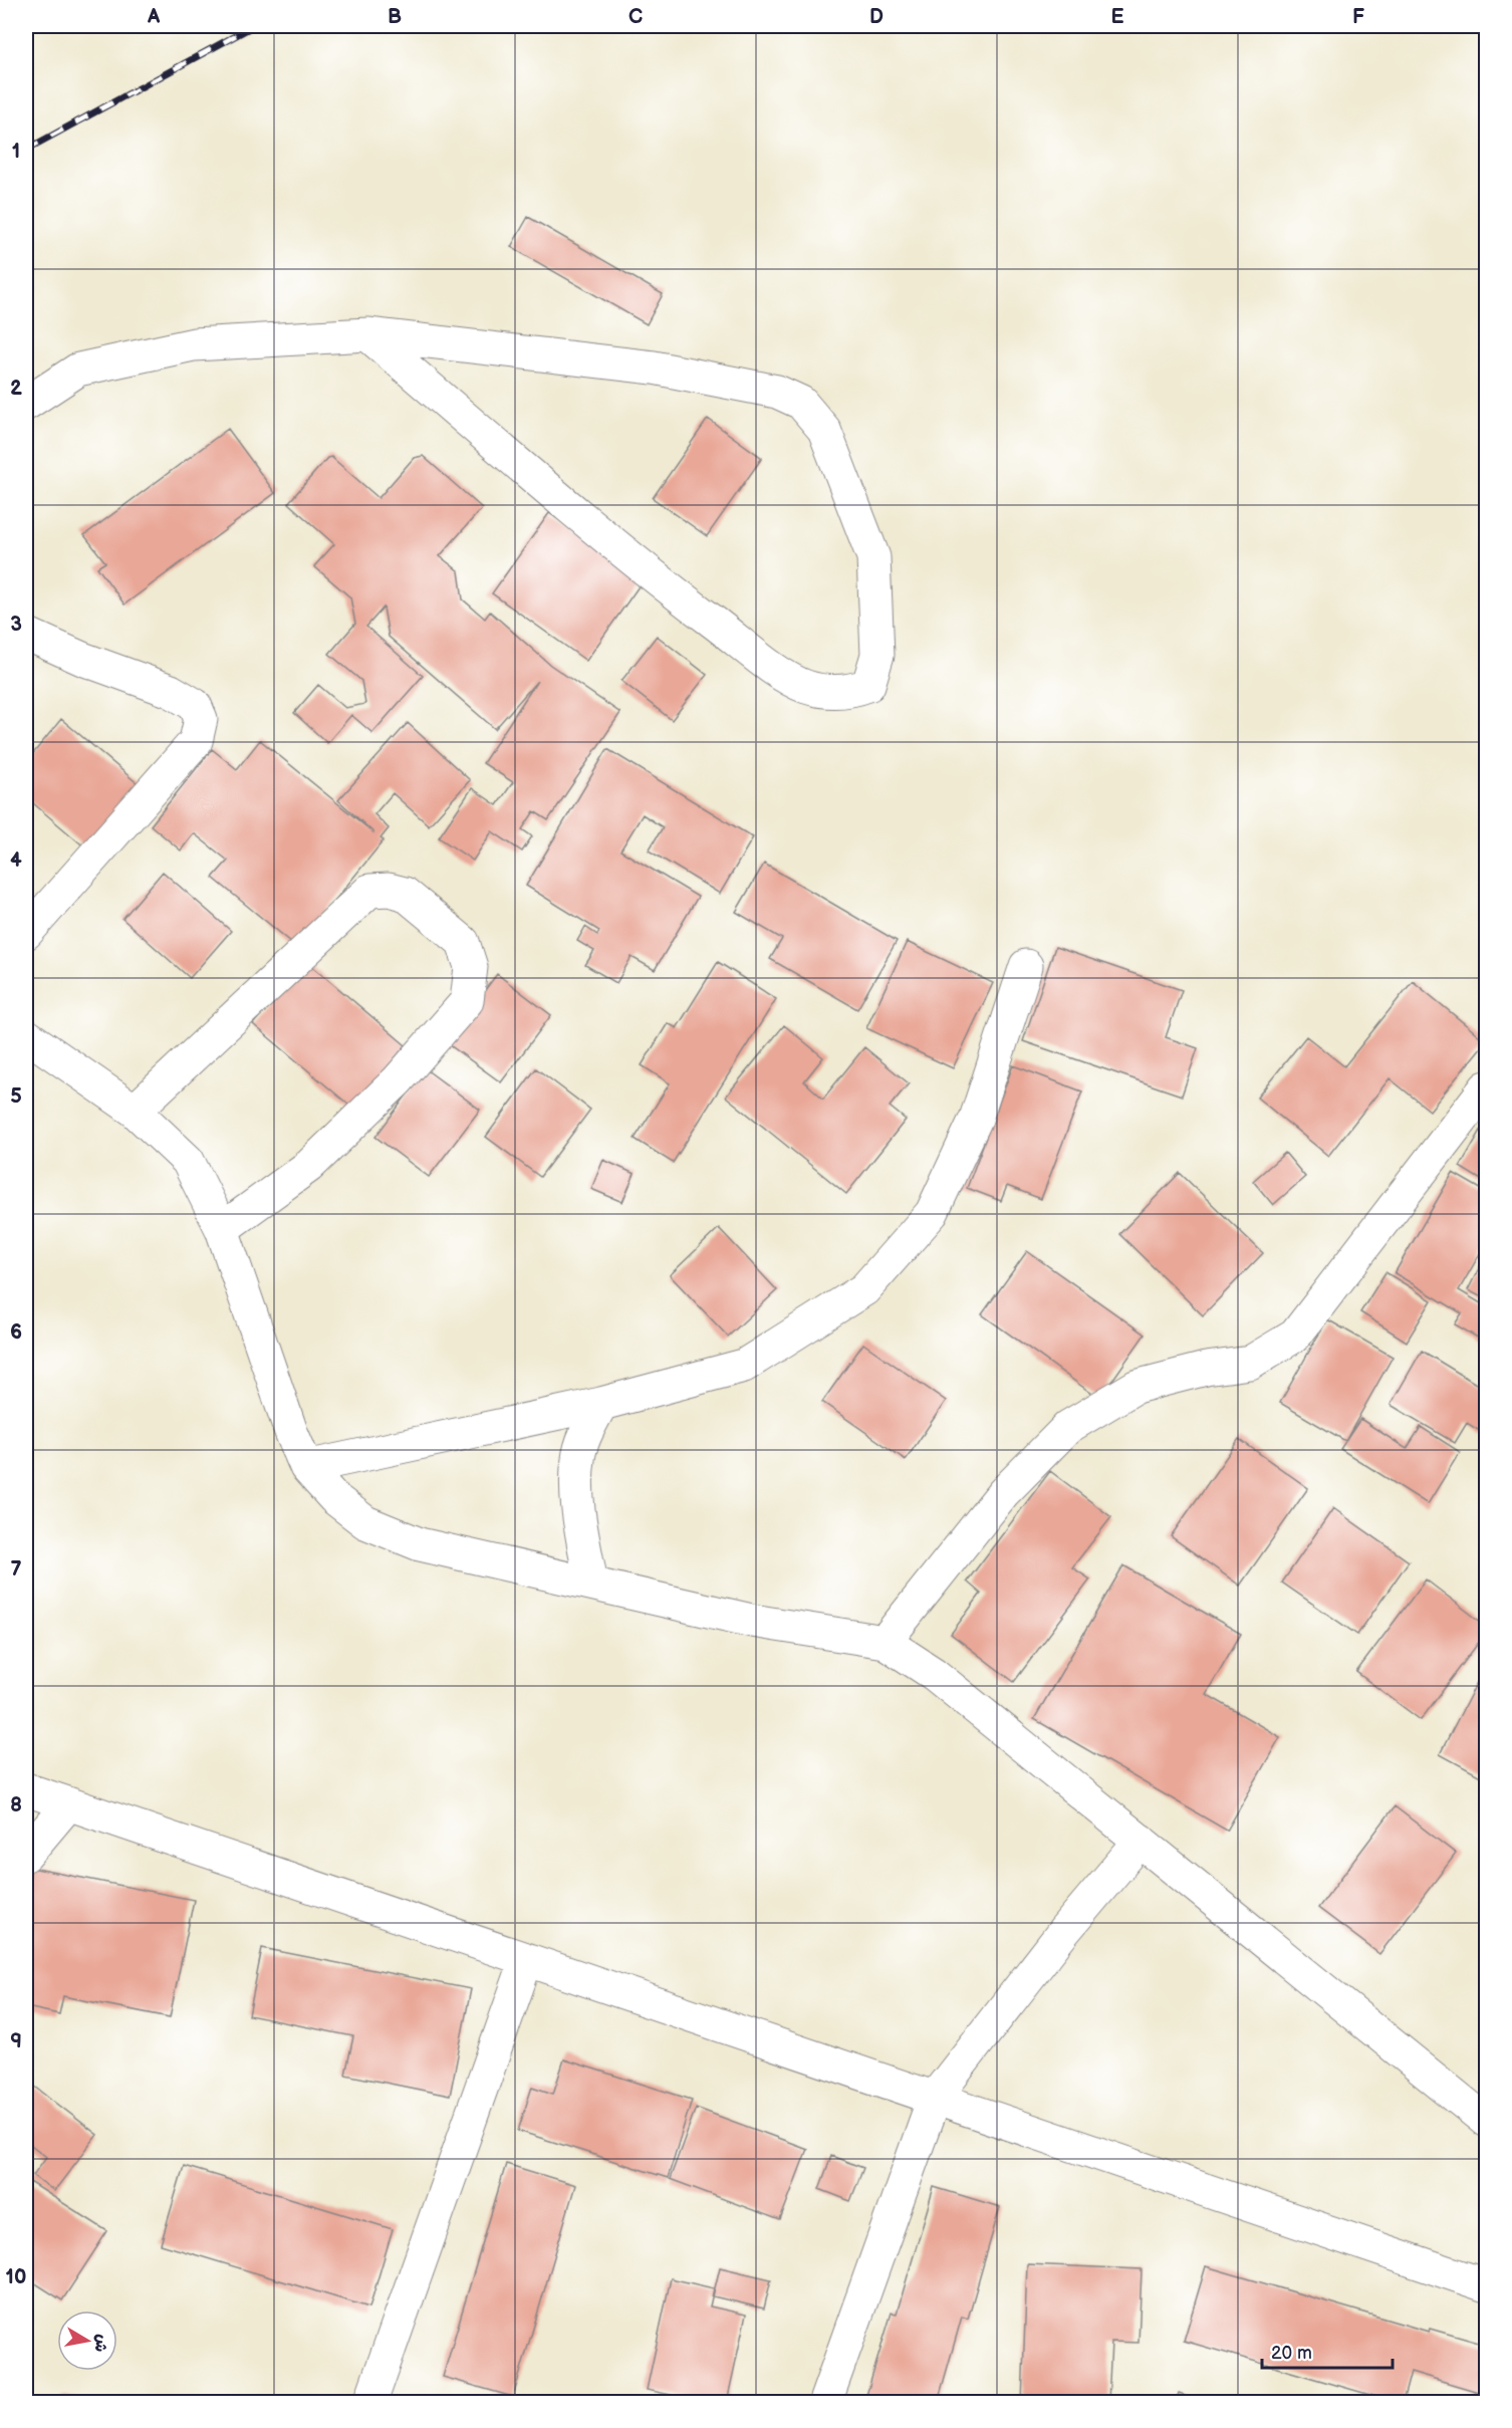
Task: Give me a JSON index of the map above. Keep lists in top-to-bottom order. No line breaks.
{"scale_bar":"20 m","north":"right","grid":{"columns":["A","B","C","D","E","F"],"rows":["1","2","3","4","5","6","7","8","9","10"]}}
